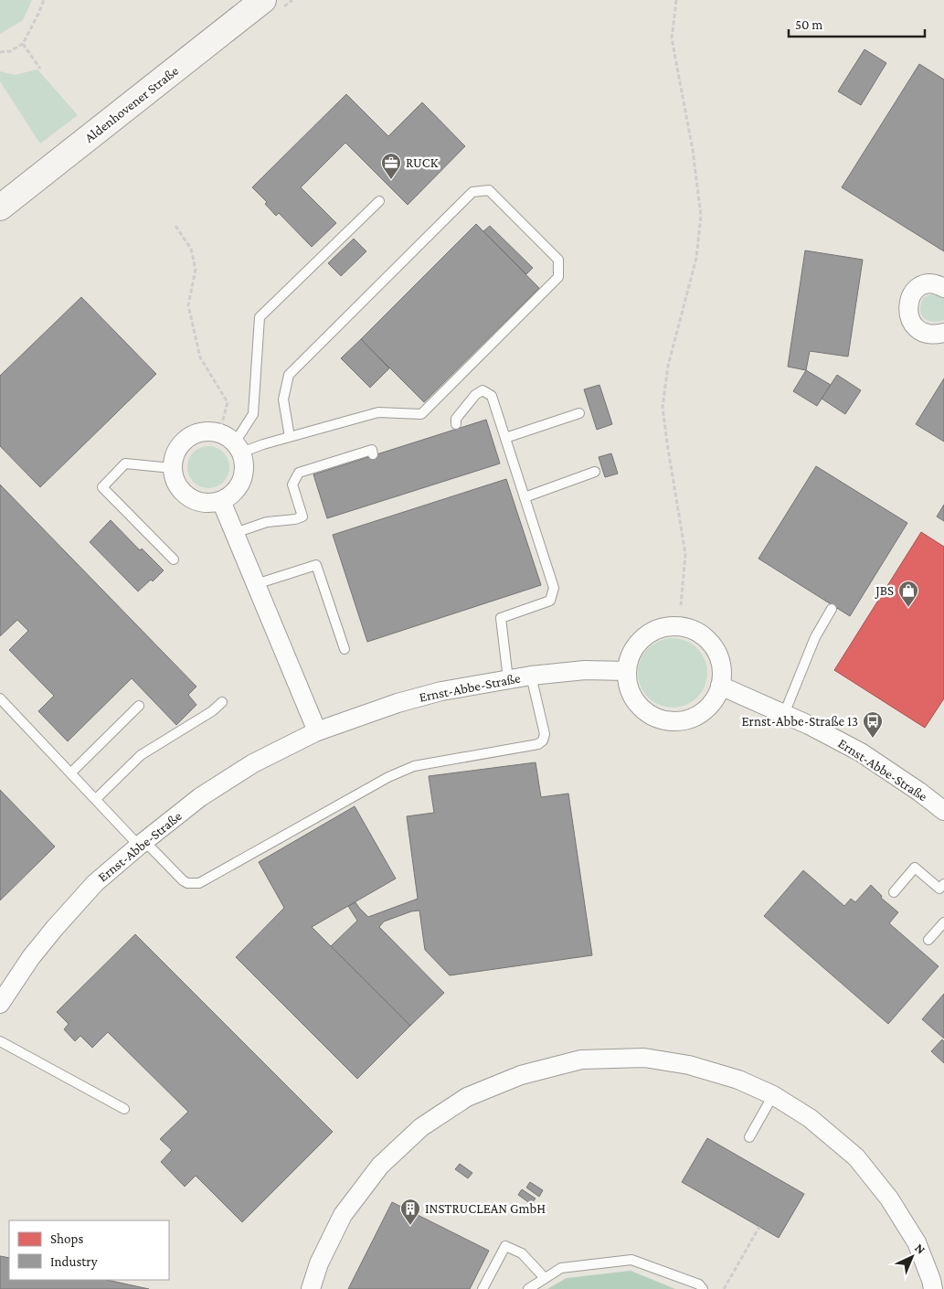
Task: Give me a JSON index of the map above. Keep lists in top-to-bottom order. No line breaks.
{"streets":{"main road":["Aldenhovener Straße"],"street":["Ernst-Abbe-Straße"]},"places":{"office":["RUCK"],"shop":["JBS"],"bus stop":["Ernst-Abbe-Straße 13"],"building":["INSTRUCLEAN GmbH"]},"legend":["Shops","Industry"],"scale_bar":"50 m","north":"top right"}
